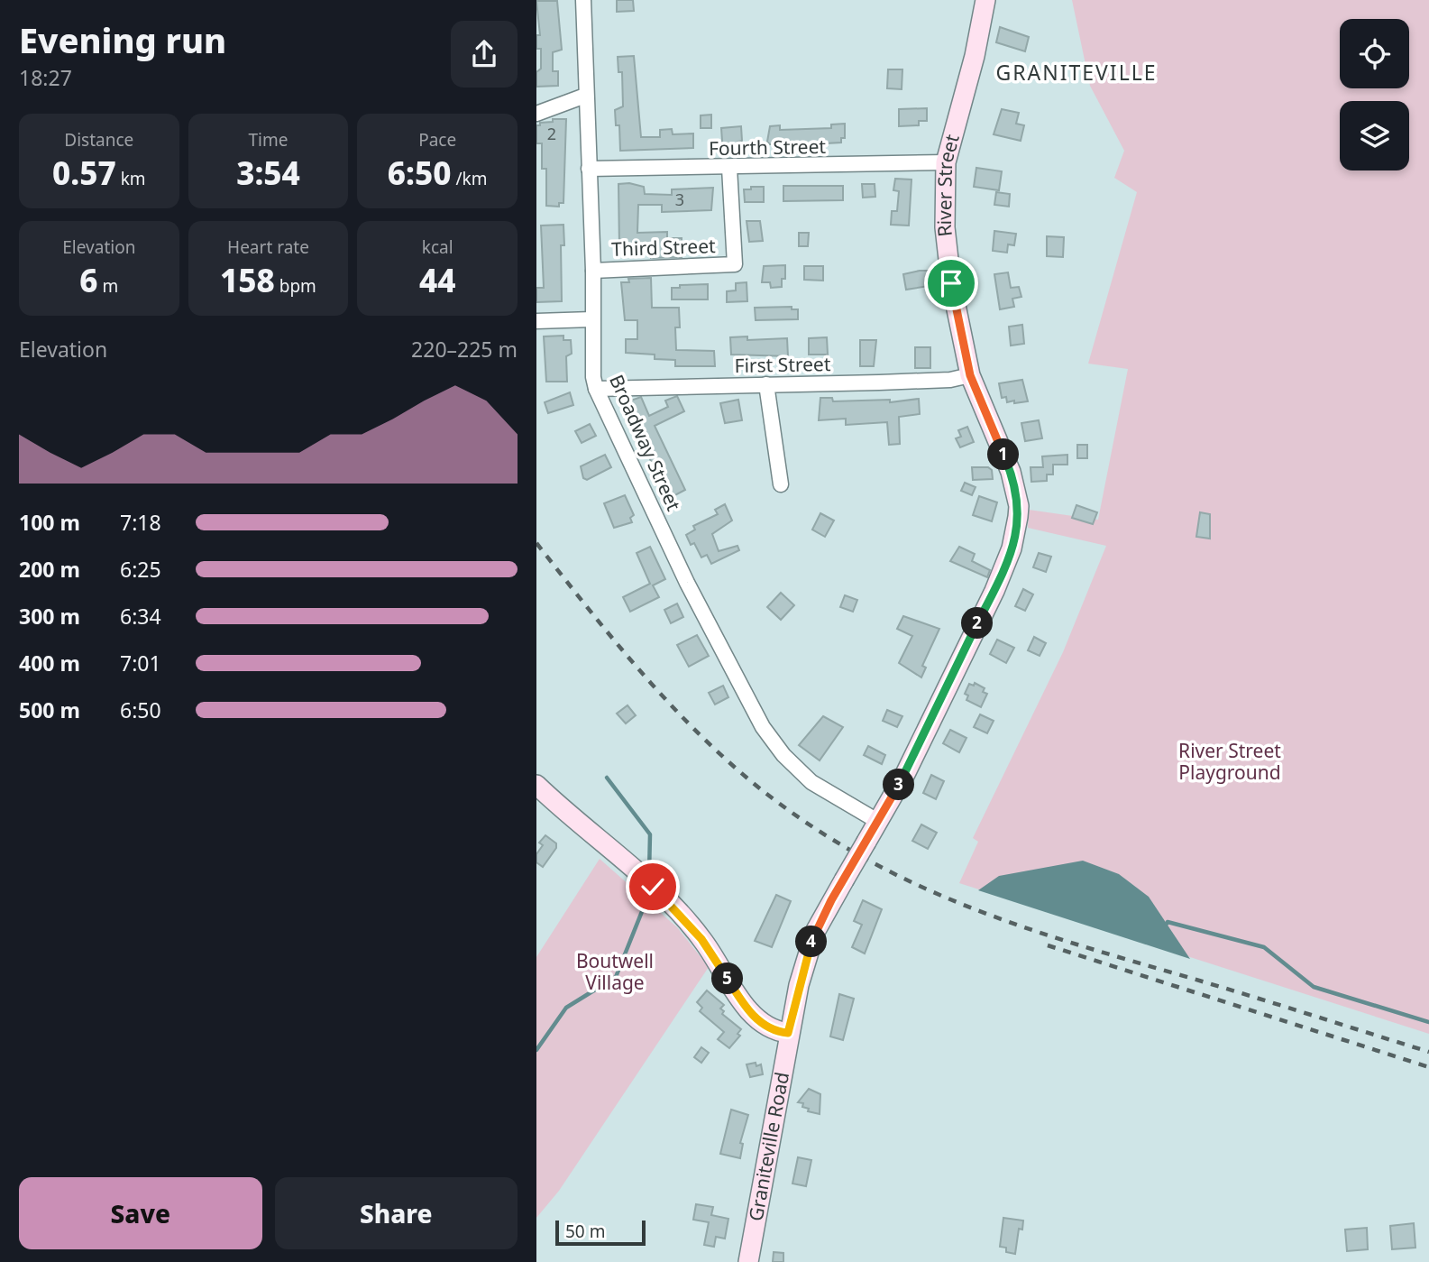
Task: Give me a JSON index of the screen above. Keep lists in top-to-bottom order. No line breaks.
{"streets":{"main road":["River Street","Graniteville Road"],"street":["Fourth Street","Third Street","First Street","Broadway Street"]},"crossings":[["Fourth Street","River Street"],["Fourth Street","Third Street"],["Fourth Street","Broadway Street"],["River Street","First Street"],["River Street","Broadway Street"],["River Street","Graniteville Road"],["Third Street","Broadway Street"],["First Street","Broadway Street"]],"districts":["GRANITEVILLE"],"parks":["River Street Playground","Boutwell Village"],"house_numbers":["2","3"],"scale_bar":"50 m","page":{"heading":["Evening run","18:27"],"stats":[["Distance","0.57 km"],["Time","3:54"],["Pace","6:50 /km"],["Elevation","6 m"],["Heart rate","158 bpm"],["kcal","44"]],"chart":["Elevation","220–225 m"],"pins":["1","2","3","4","5"],"list":[{"name":"100 m","note":"7:18"},{"name":"200 m","note":"6:25"},{"name":"300 m","note":"6:34"},{"name":"400 m","note":"7:01"},{"name":"500 m","note":"6:50"}],"buttons":["Save","Share"],"scale":"50 m"}}
